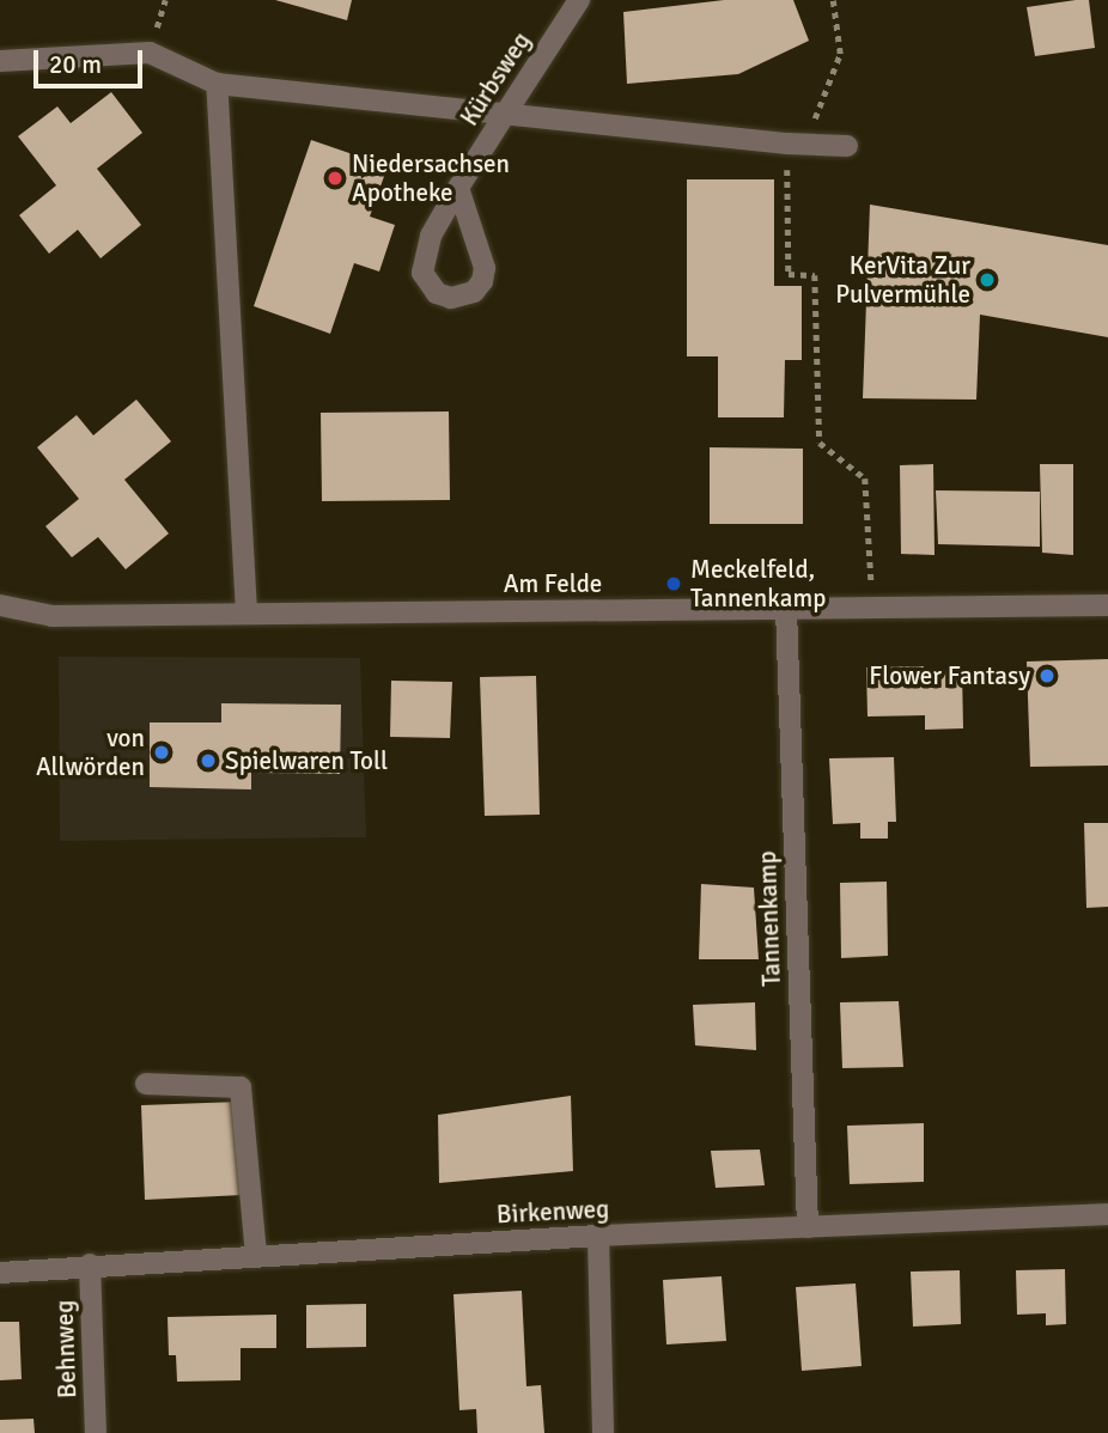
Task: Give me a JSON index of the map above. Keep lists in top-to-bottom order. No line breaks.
{"streets":{"street":["Kürbsweg","Am Felde","Tannenkamp","Birkenweg","Behnweg"]},"crossings":[["Am Felde","Tannenkamp"],["Tannenkamp","Birkenweg"],["Birkenweg","Behnweg"]],"places":["Niedersachsen Apotheke","KerVita Zur Pulvermühle","Meckelfeld, Tannenkamp","Flower Fantasy","von Allwörden","Spielwaren Toll"],"scale_bar":"20 m"}
